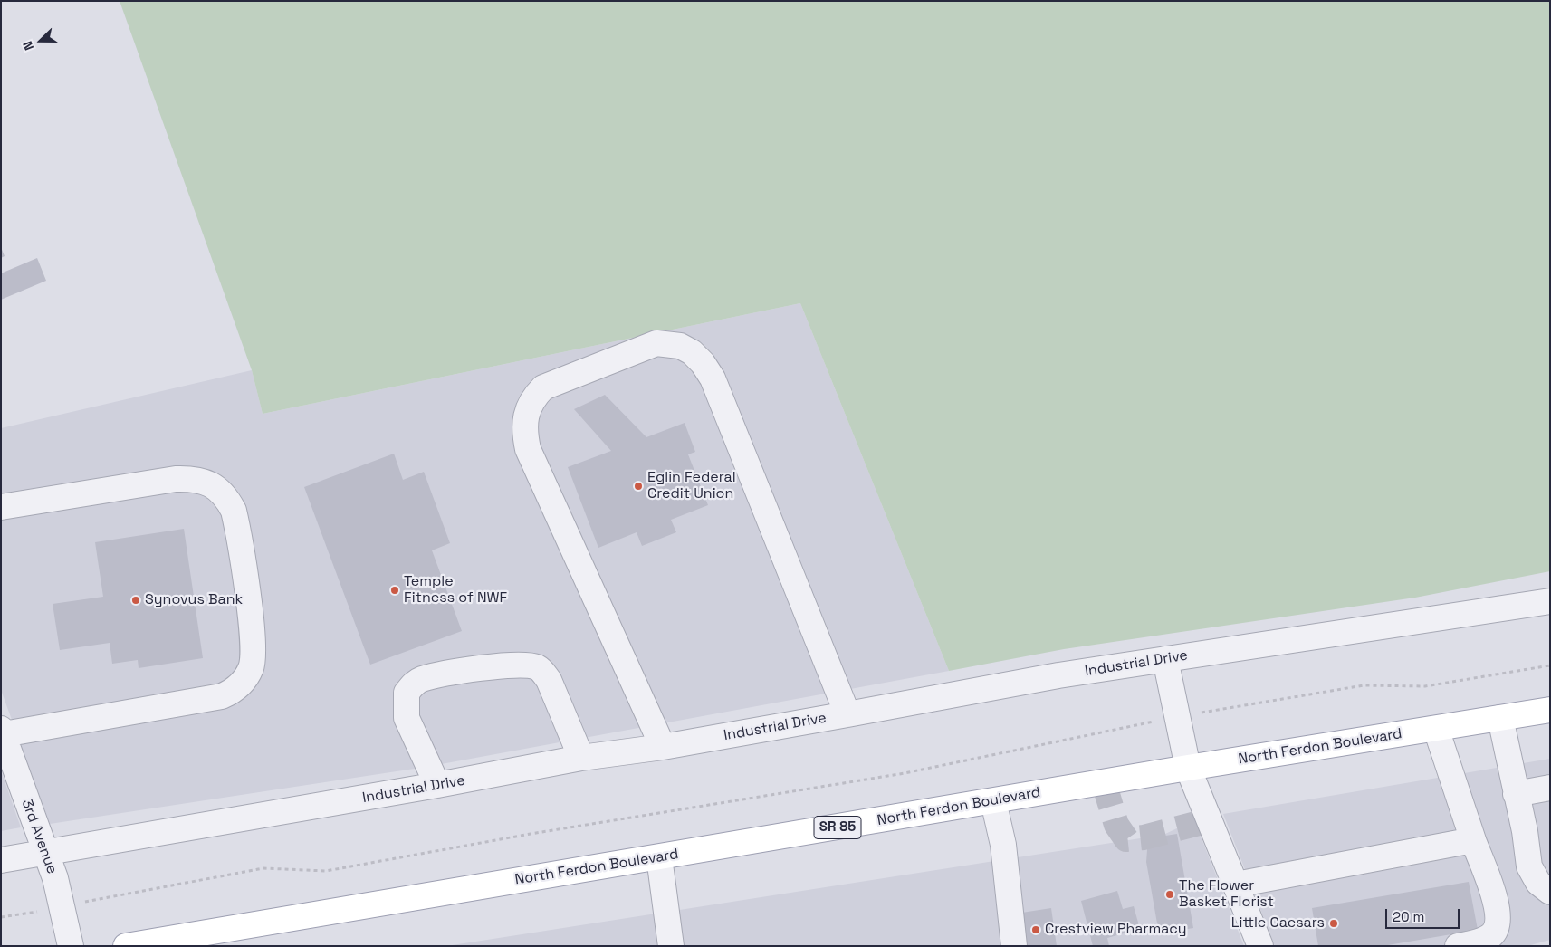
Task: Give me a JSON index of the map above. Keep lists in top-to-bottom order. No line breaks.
{"streets":{"main road":["North Ferdon Boulevard","SR 85"],"street":["Industrial Drive","3rd Avenue"]},"crossings":[["Industrial Drive","3rd Avenue"]],"places":["Eglin Federal Credit Union","Temple Fitness of NWF","Synovus Bank","The Flower Basket Florist","Little Caesars","Crestview Pharmacy"],"scale_bar":"20 m","north":"left"}
